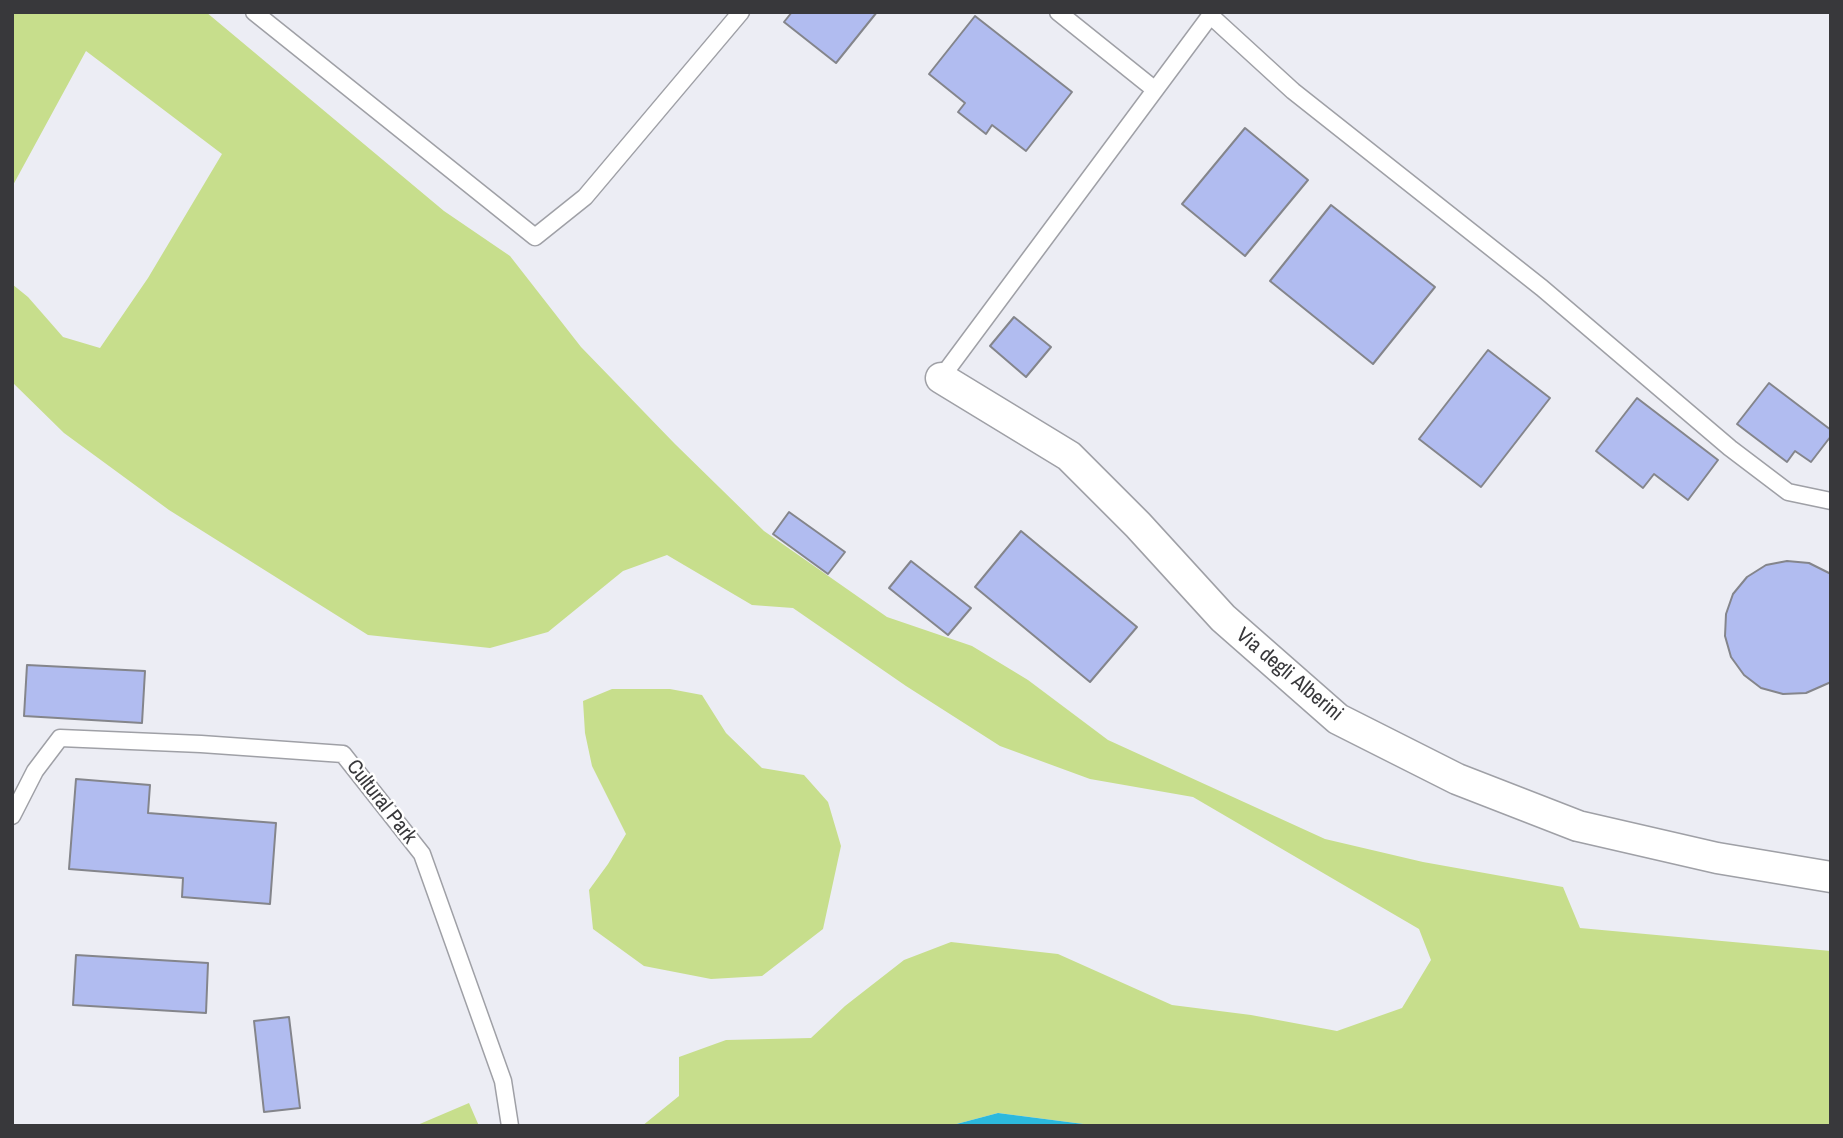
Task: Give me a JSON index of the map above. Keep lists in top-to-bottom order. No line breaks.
{"streets":{"street":["Via degli Alberini"],"lane":["Cultural Park"]}}
